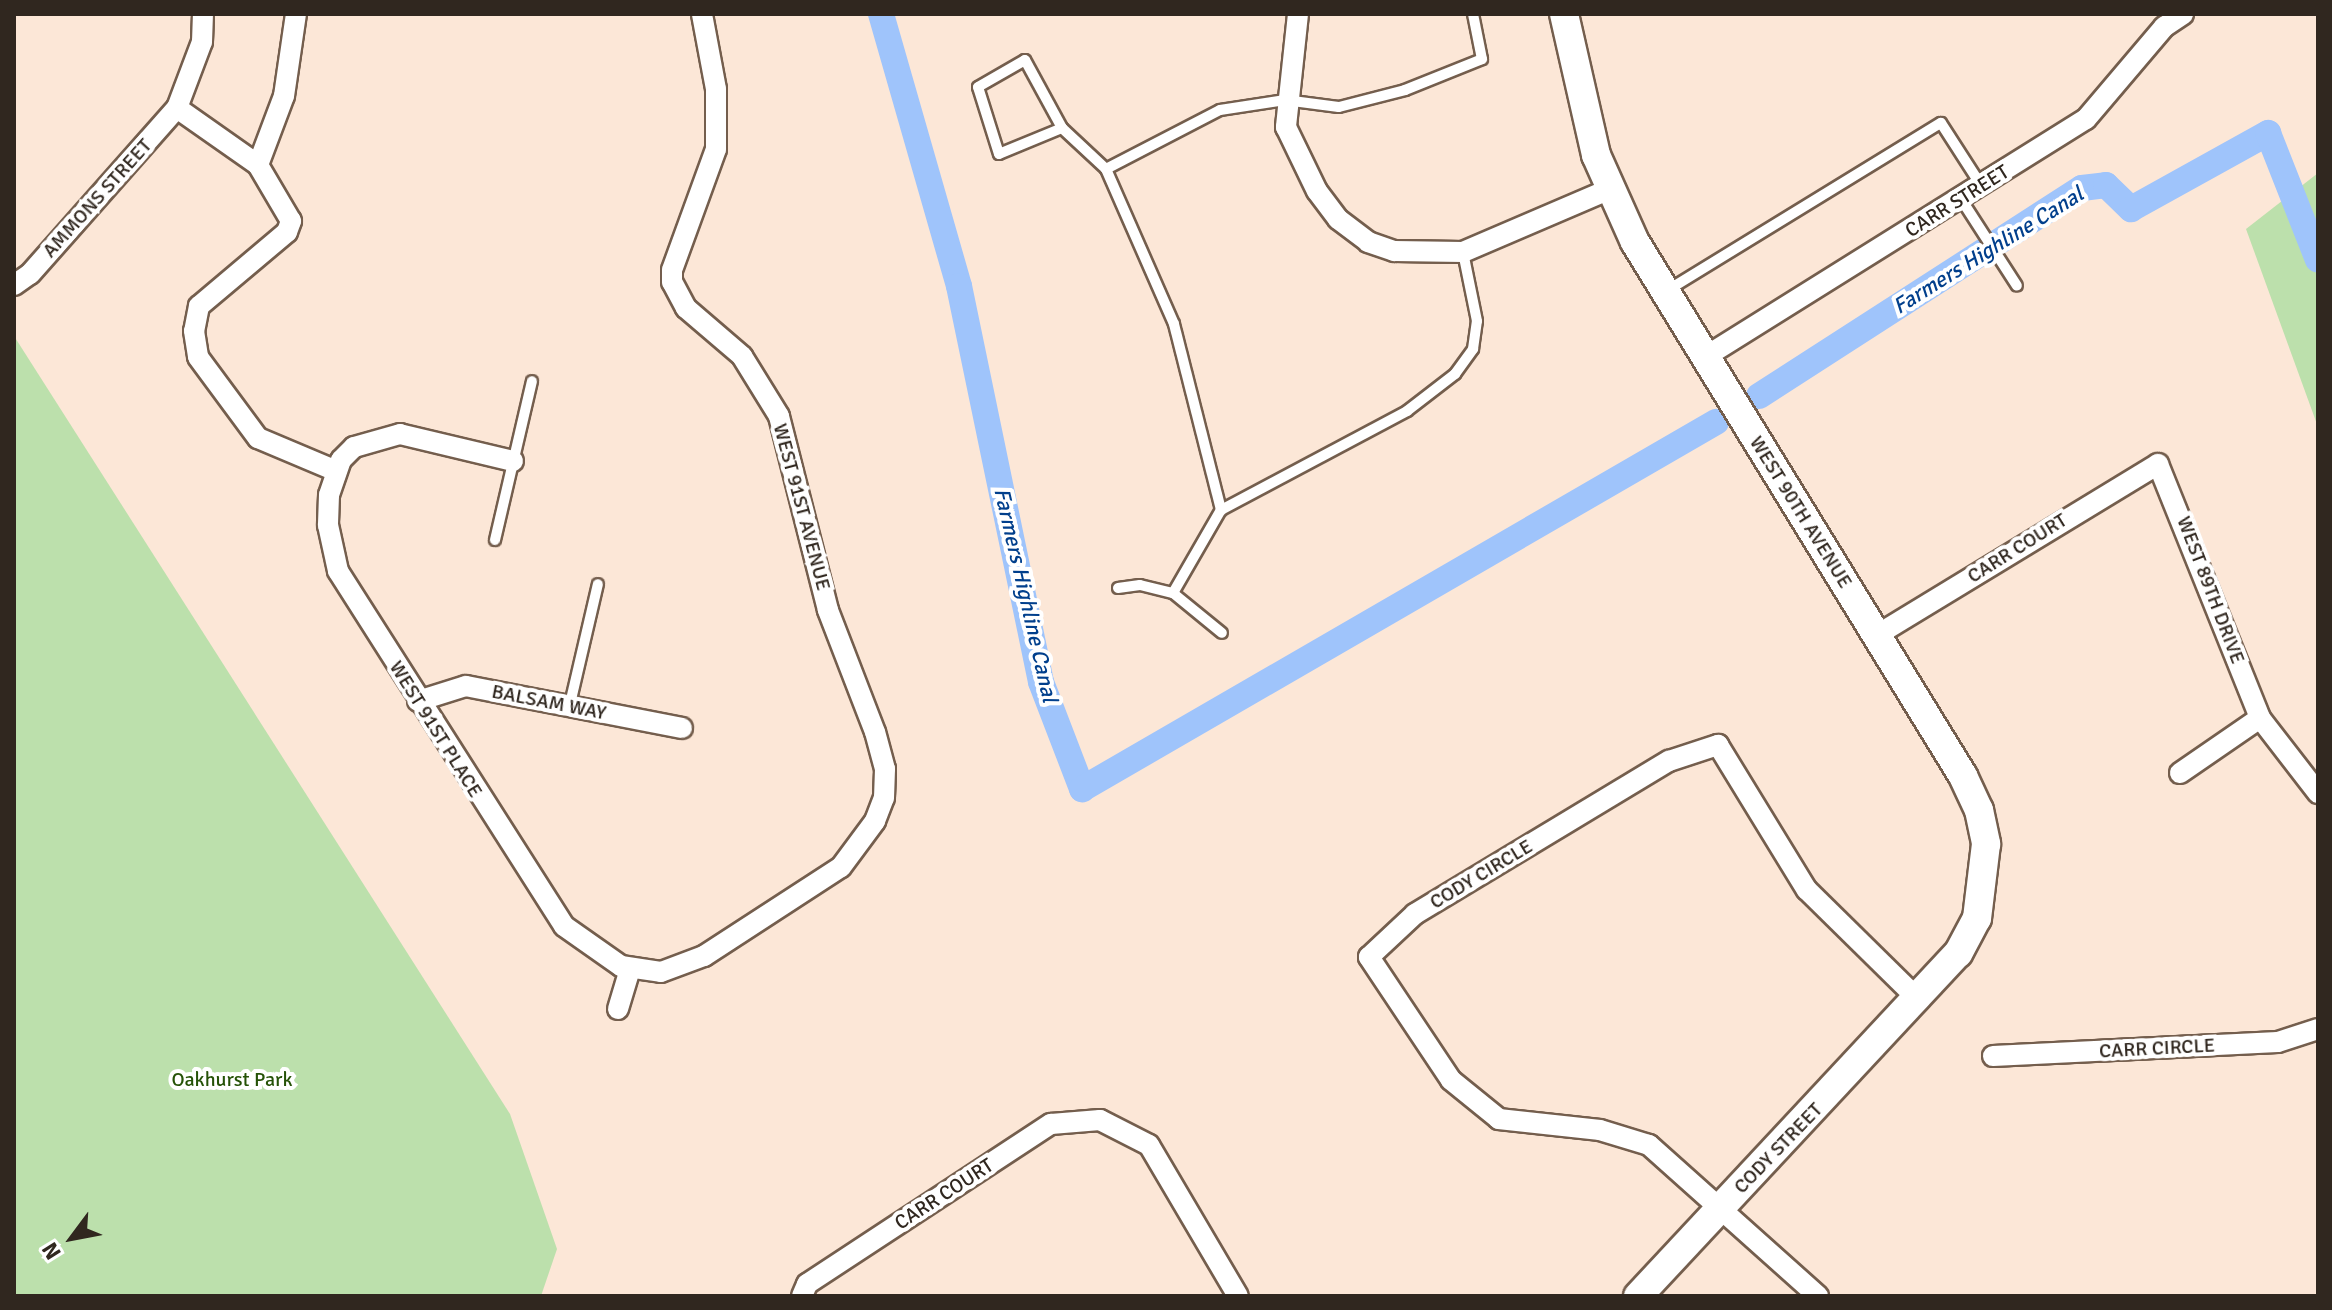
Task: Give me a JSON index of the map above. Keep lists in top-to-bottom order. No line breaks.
{"streets":{"street":["AMMONS STREET","CARR STREET","WEST 91ST AVENUE","WEST 90TH AVENUE","CARR COURT","WEST 89TH DRIVE","BALSAM WAY","WEST 91ST PLACE","CODY CIRCLE","CARR CIRCLE","CODY STREET"]},"crossings":[["CARR STREET","WEST 90TH AVENUE"],["WEST 91ST AVENUE","WEST 91ST PLACE"],["WEST 90TH AVENUE","CARR COURT"],["WEST 90TH AVENUE","CODY CIRCLE"],["WEST 90TH AVENUE","CODY STREET"],["CARR COURT","WEST 89TH DRIVE"],["BALSAM WAY","WEST 91ST PLACE"],["CODY CIRCLE","CODY STREET"]],"water":["Farmers Highline Canal"],"parks":["Oakhurst Park"],"north":"bottom left"}
